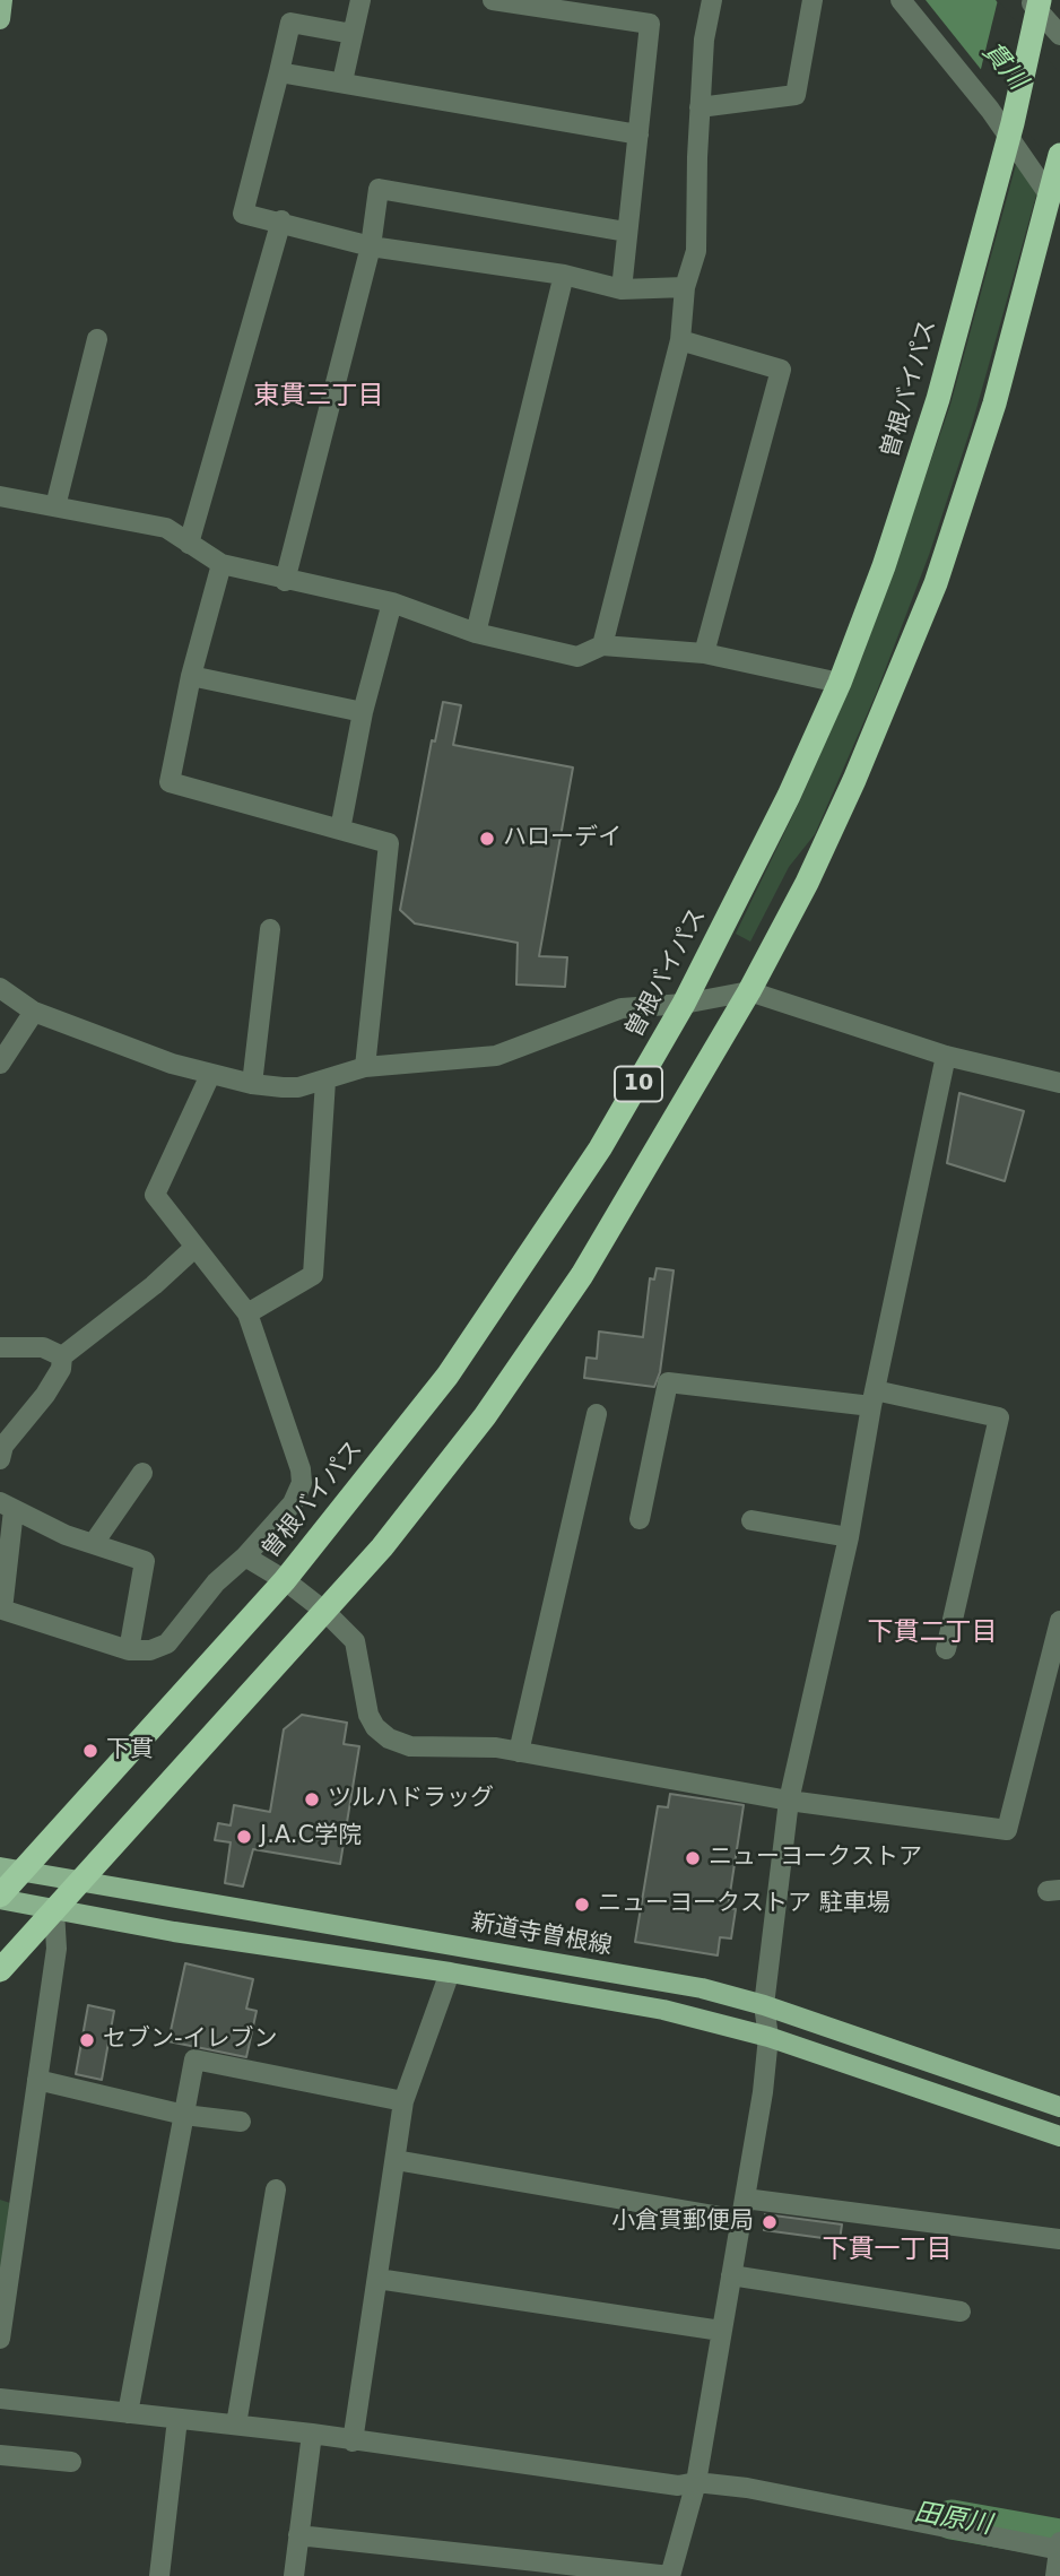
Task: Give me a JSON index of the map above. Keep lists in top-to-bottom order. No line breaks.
{"streets":{"highway":["曽根バイパス","10"],"main road":["新道寺曽根線"]},"crossings":[["曽根バイパス","新道寺曽根線"],["10","新道寺曽根線"]],"districts":["東貫三丁目","下貫二丁目","下貫一丁目"],"water":["貫川","田原川"],"places":["ハローデイ","下貫","ツルハドラッグ","J.A.C学院","ニューヨークストア","ニューヨークストア 駐車場","セブン-イレブン","小倉貫郵便局"]}
